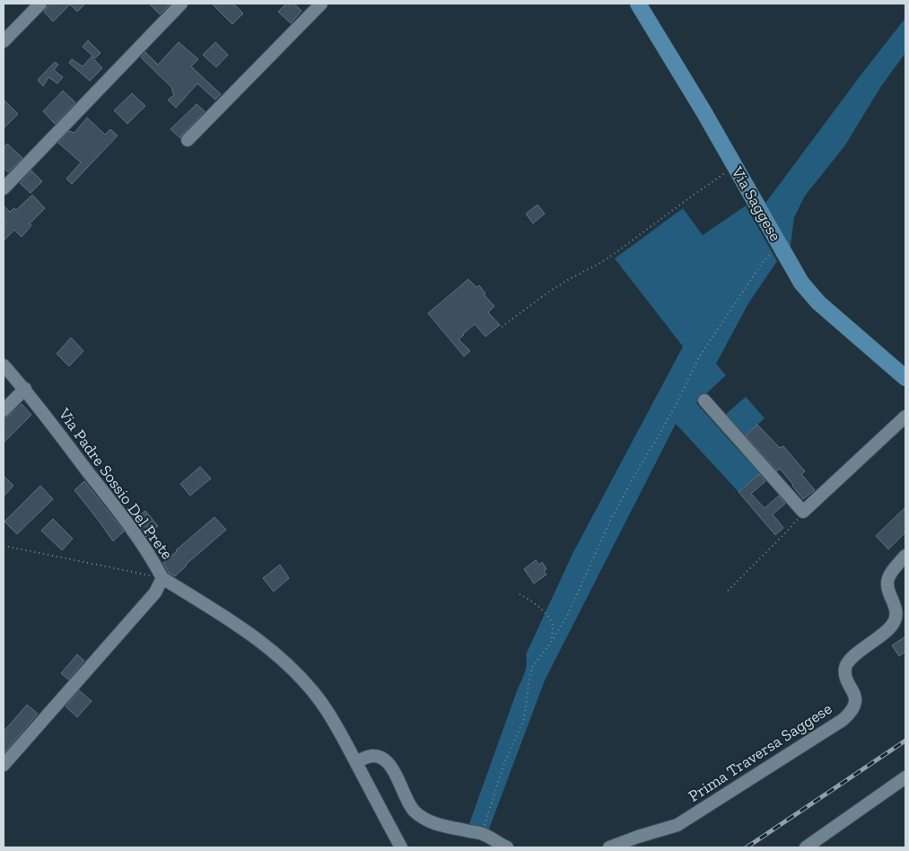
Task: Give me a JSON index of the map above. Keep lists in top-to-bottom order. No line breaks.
{"streets":{"main road":["Via Saggese"],"street":["Via Padre Sossio Del Prete","Prima Traversa Saggese"]}}
